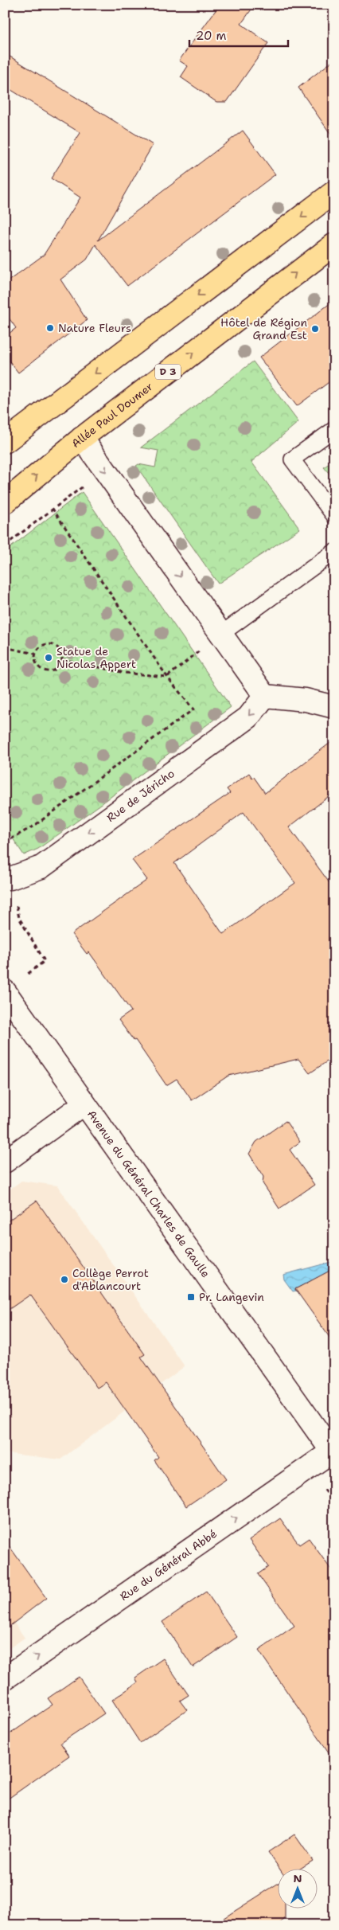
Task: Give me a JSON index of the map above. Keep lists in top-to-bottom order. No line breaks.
{"streets":{"main road":["D 3","Allée Paul Doumer"],"street":["Rue de Jéricho","Avenue du Général Charles de Gaulle","Rue du Général Abbé"]},"crossings":[["Avenue du Général Charles de Gaulle","Rue du Général Abbé"]],"one_way":["Rue de Jéricho","Rue du Général Abbé"],"places":{"other":["Nature Fleurs","Hôtel de Région Grand Est","Statue de Nicolas Appert","Collège Perrot d'Ablancourt"],"transit":["Pr. Langevin"]},"scale_bar":"20 m","north":"top"}
